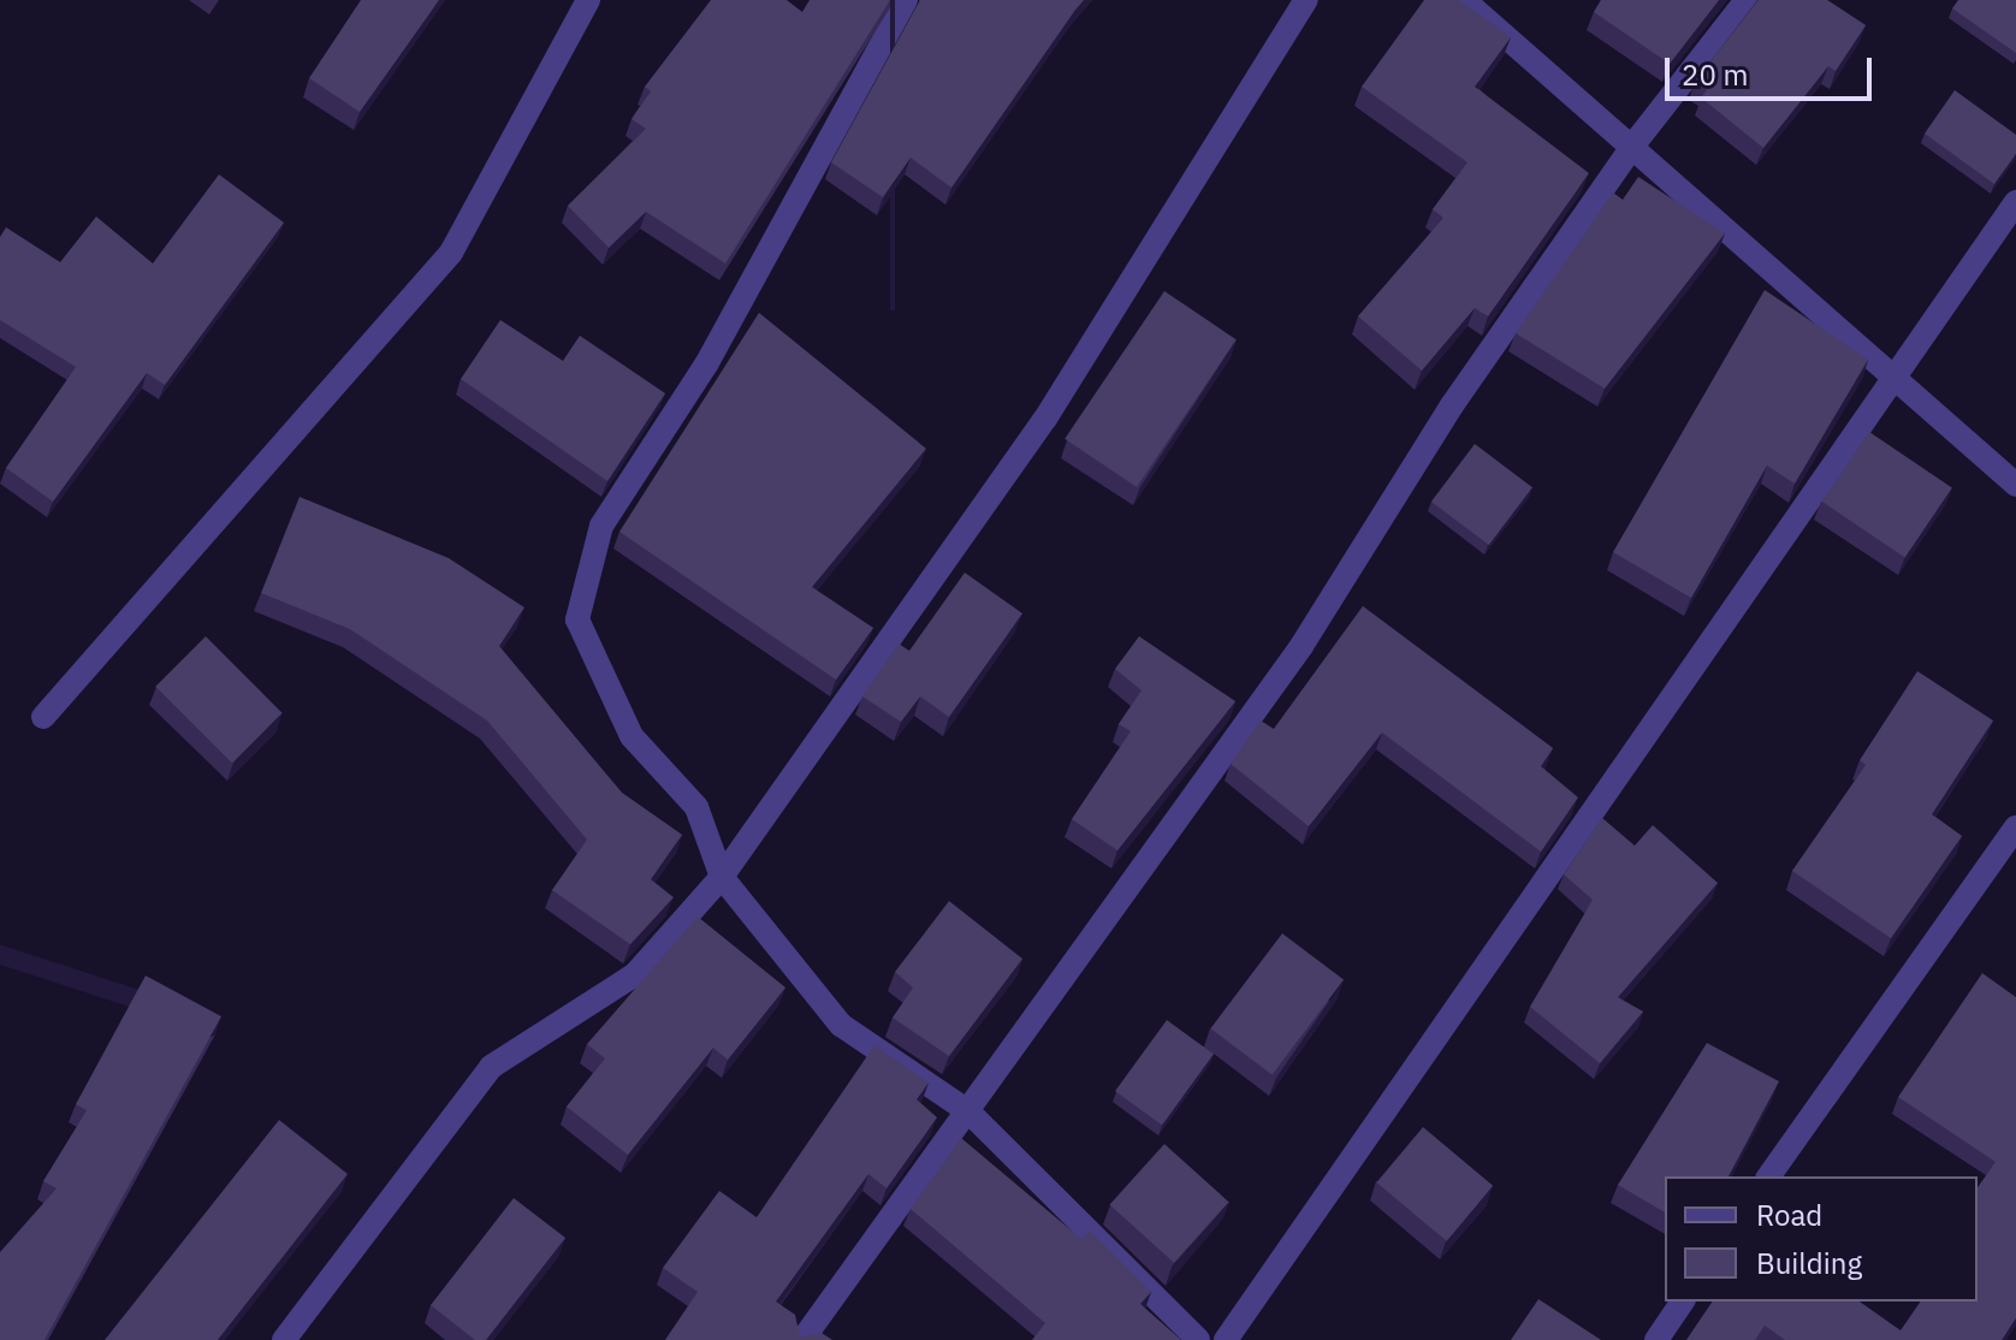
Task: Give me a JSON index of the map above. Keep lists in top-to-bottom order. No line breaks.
{"legend":["Road","Building"],"scale_bar":"20 m"}
